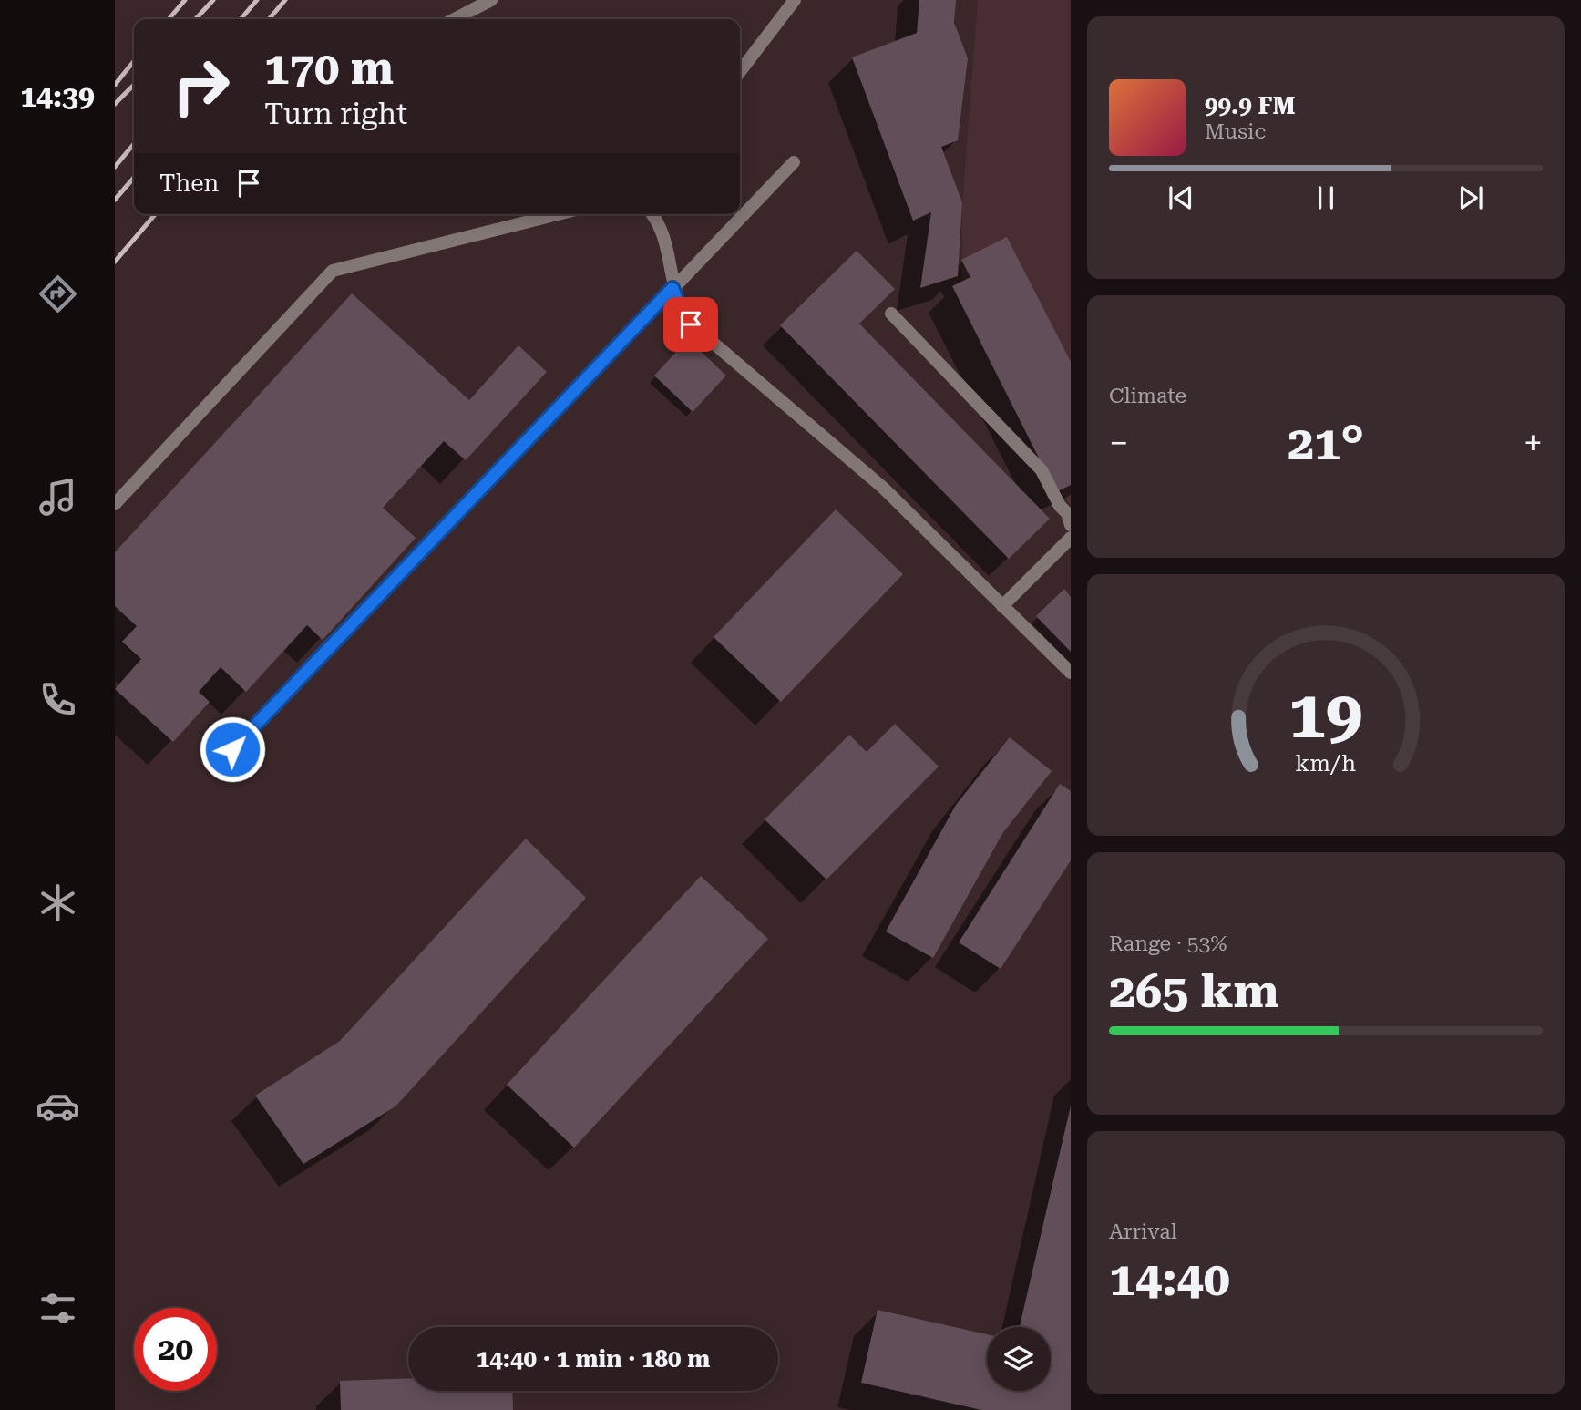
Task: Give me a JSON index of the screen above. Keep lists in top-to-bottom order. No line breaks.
{"page":{"tabs":"14:39","turn":["170 m","Turn right"],"song":["99.9 FM","Music"],"then":"Then","tile":["Climate",["Range · 53%","265 km"],["Arrival","14:40"]],"heat":["−","21°","+"],"limit":"20","trip":"14:40 · 1 min · 180 m","gauge":["19","km/h"]}}
